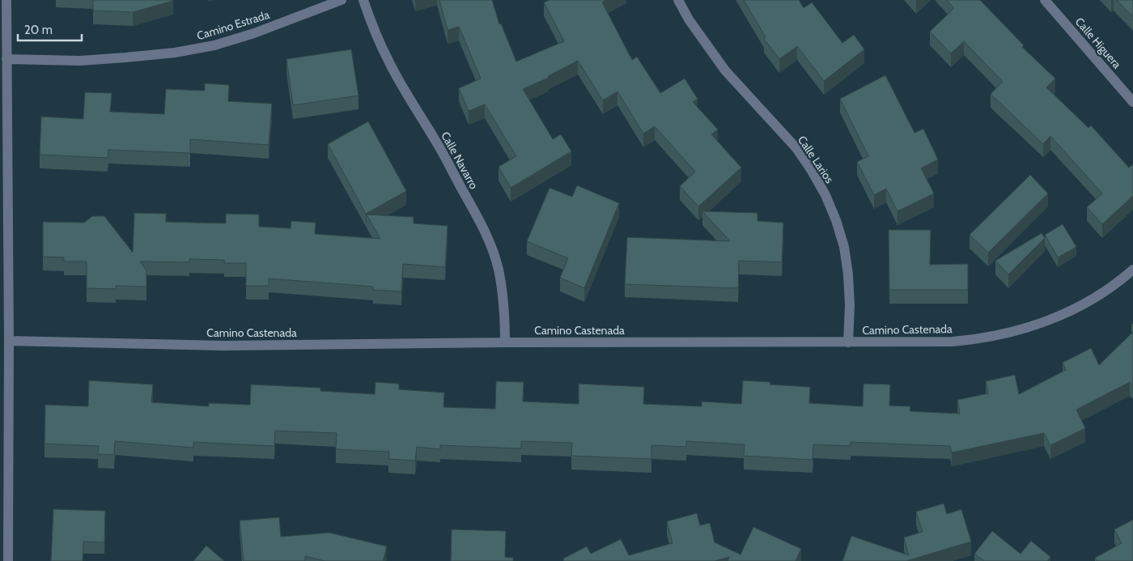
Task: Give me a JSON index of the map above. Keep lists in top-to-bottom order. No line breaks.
{"streets":{"street":["Camino Estrada","Calle Higuera","Calle Larios","Calle Navarro","Camino Castenada"]},"crossings":[["Calle Larios","Camino Castenada"],["Calle Navarro","Camino Castenada"]],"scale_bar":"20 m"}
